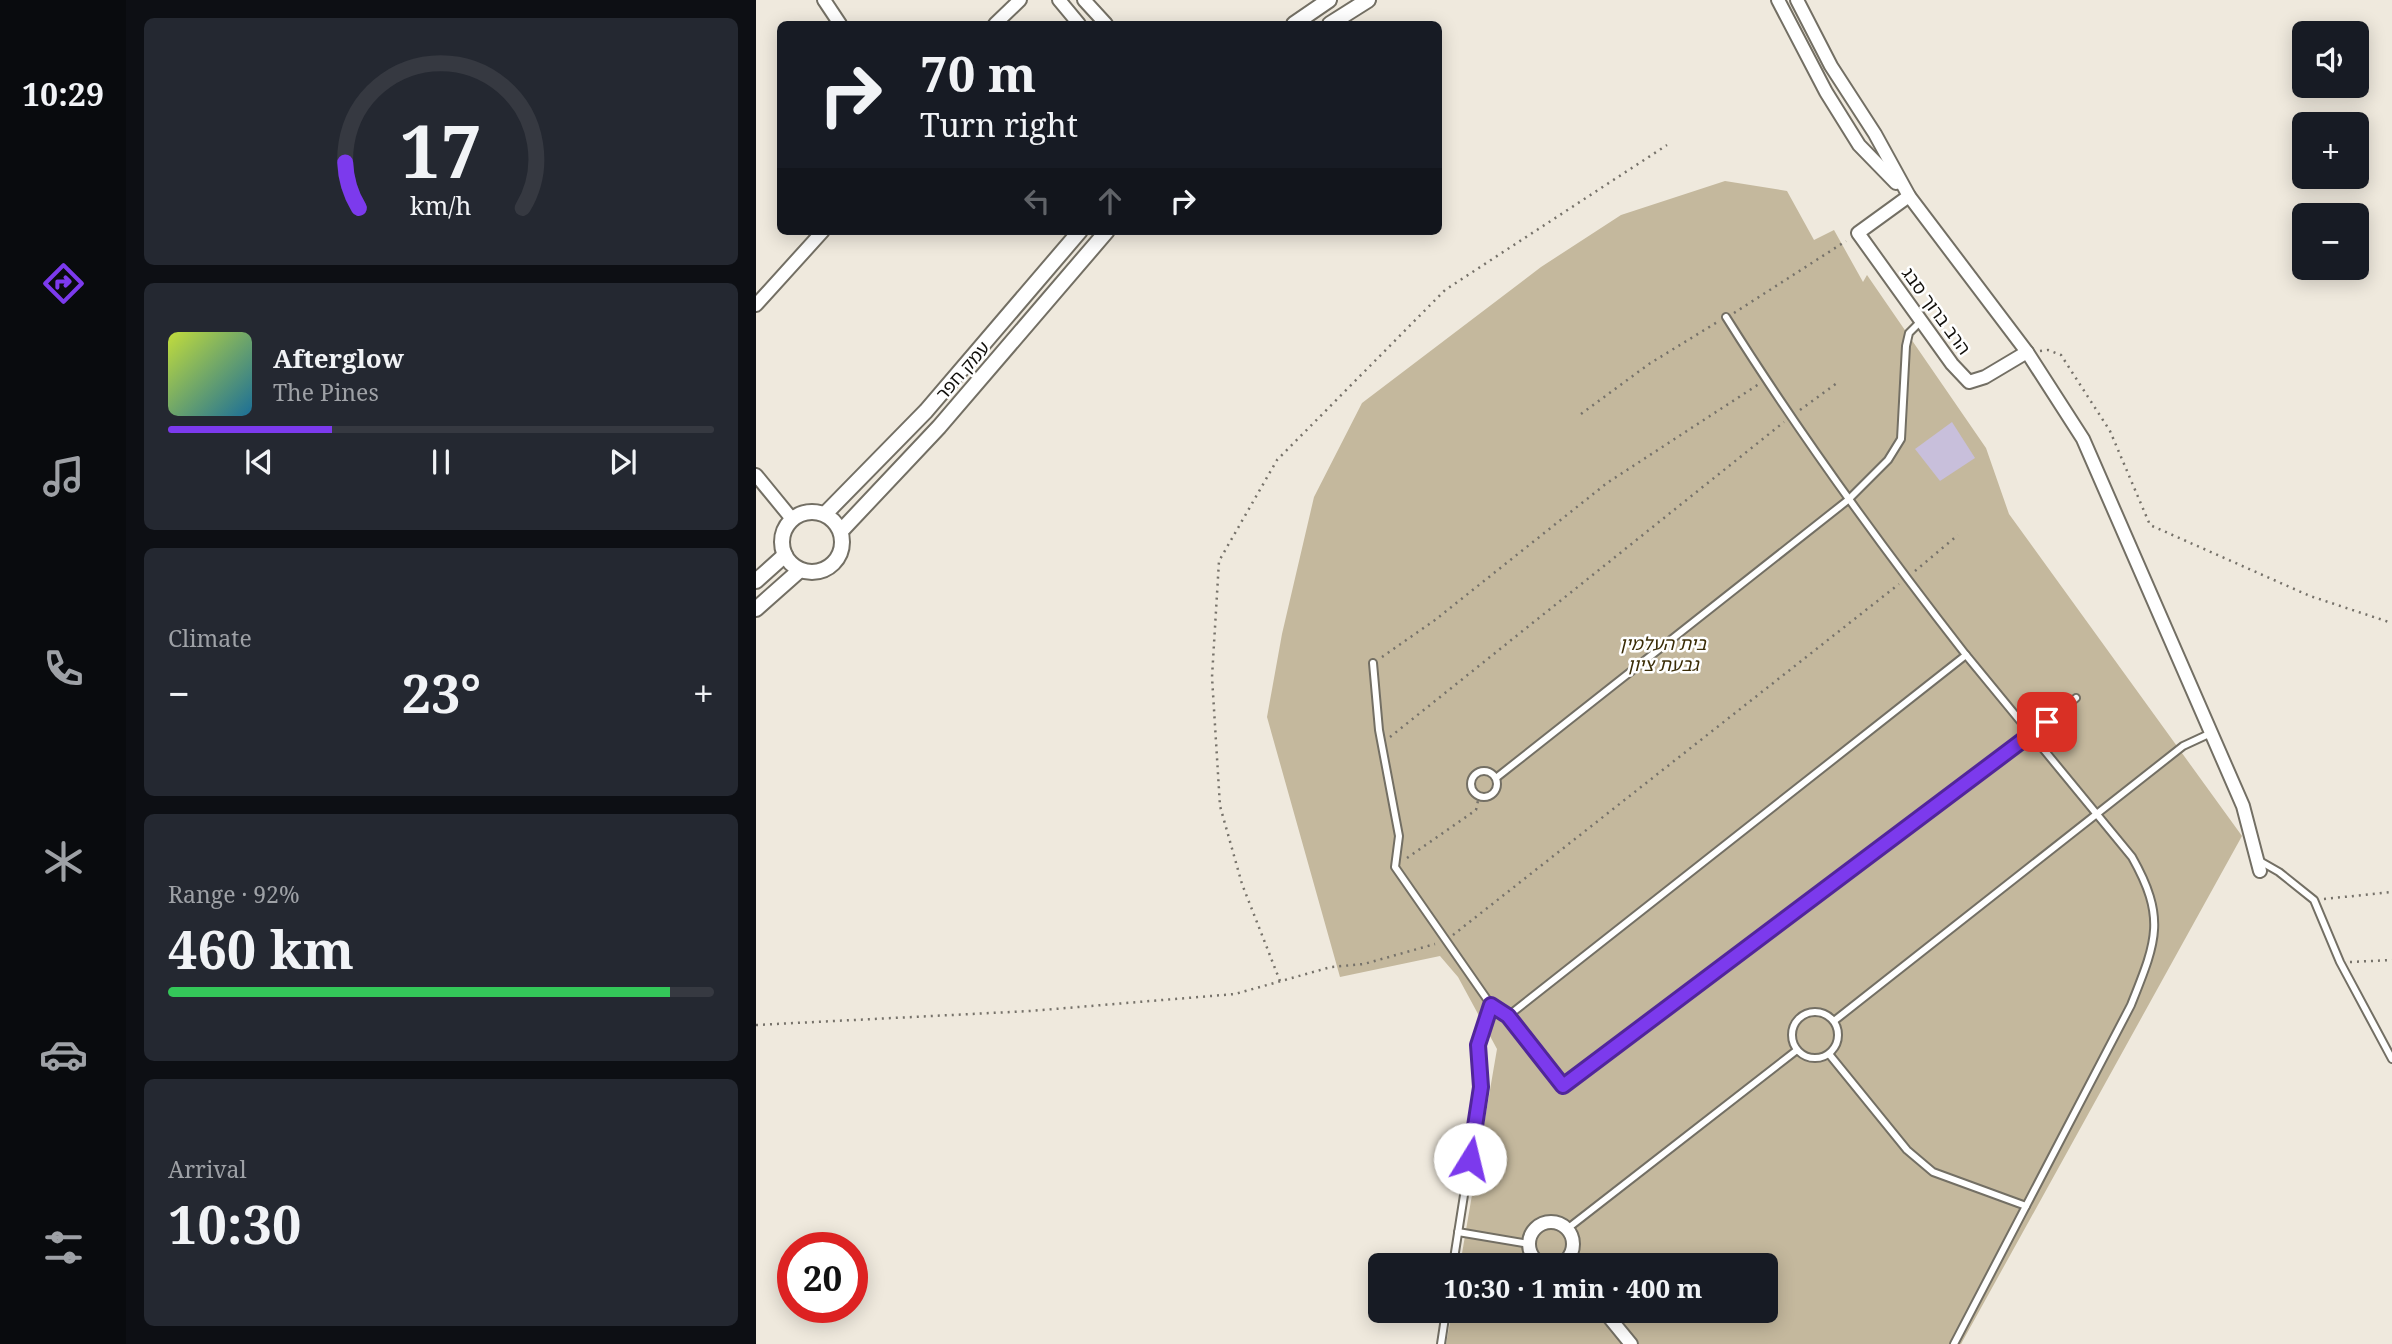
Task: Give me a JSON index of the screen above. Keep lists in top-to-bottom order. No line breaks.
{"streets":{"street":["הרב ברוך סבג","עמק חפר"]},"parks":["בית העלמין גבעת ציון"],"page":{"tabs":"10:29","map_buttons":["+","−"],"turn":["70 m","Turn right"],"song":["Afterglow","The Pines"],"tile":["Climate",["Range · 92%","460 km"],["Arrival","10:30"]],"heat":["−","23°","+"],"limit":"20","trip":"10:30 · 1 min · 400 m","gauge":["17","km/h"]}}
